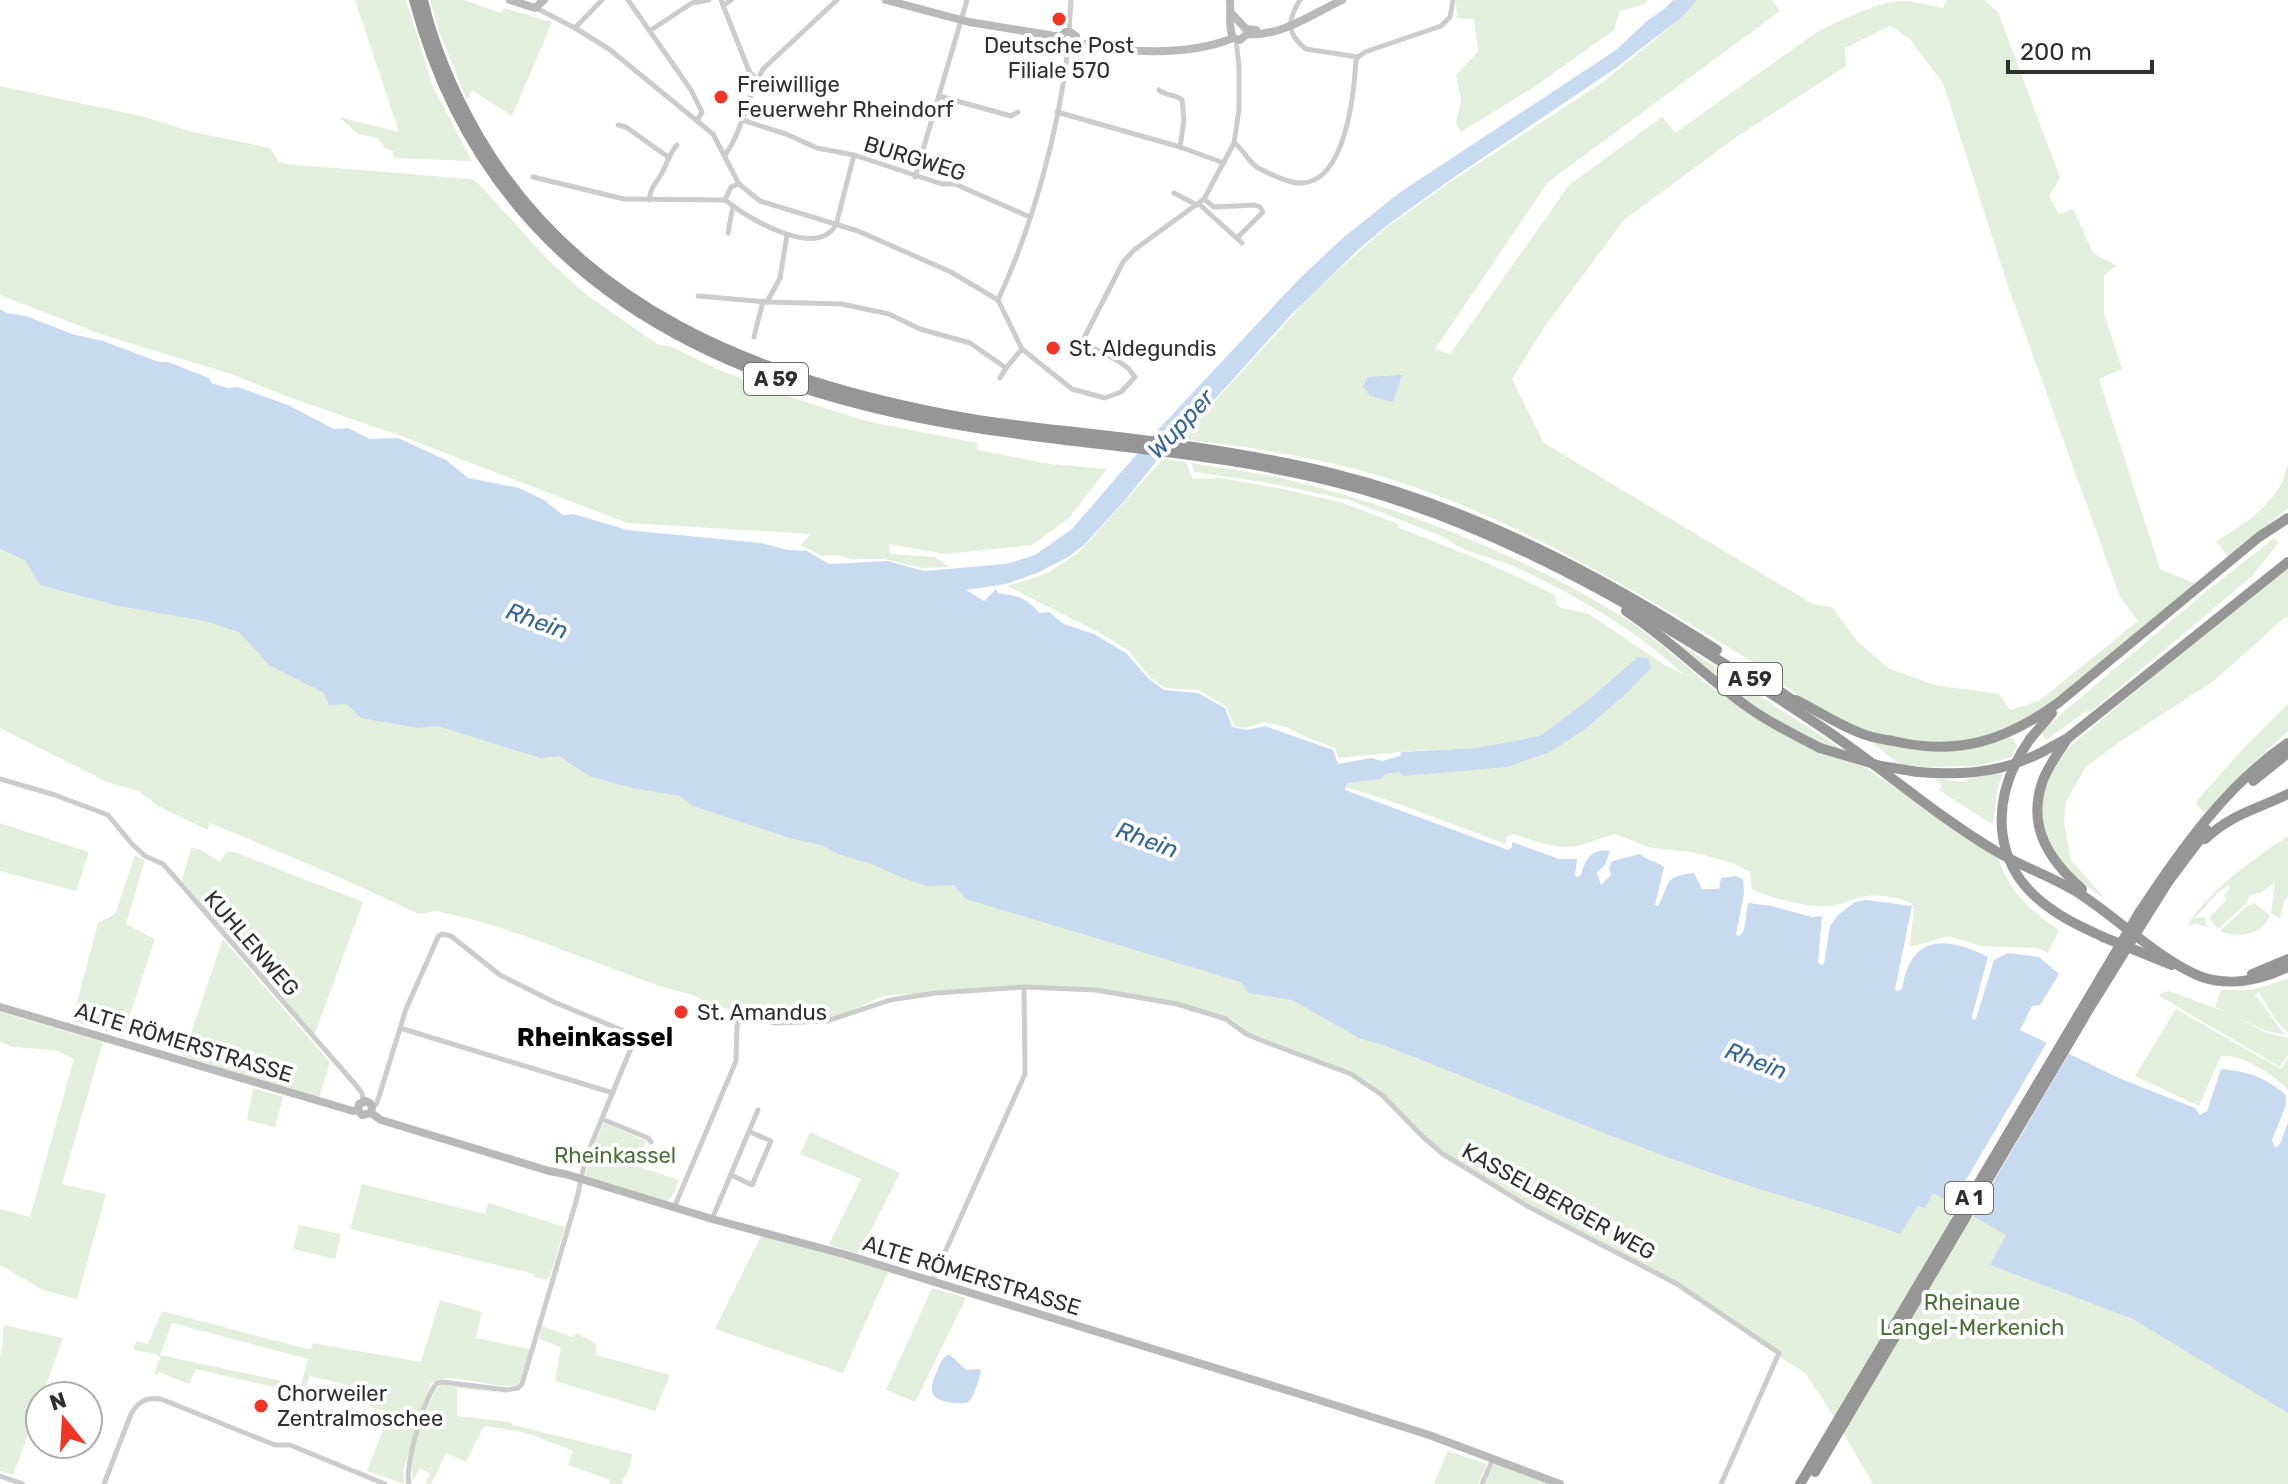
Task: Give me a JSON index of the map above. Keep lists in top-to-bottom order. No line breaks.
{"streets":{"highway":["A 59","A 1"],"street":["BURGWEG","KUHLENWEG","ALTE RÖMERSTRASSE","KASSELBERGER WEG"]},"crossings":[["KUHLENWEG","ALTE RÖMERSTRASSE"],["ALTE RÖMERSTRASSE","KASSELBERGER WEG"]],"districts":["Rheinkassel"],"water":["Wupper","Rhein"],"parks":["Rheinkassel","Rheinaue Langel-Merkenich"],"places":["Deutsche Post Filiale 570","Freiwillige Feuerwehr Rheindorf","St. Aldegundis","St. Amandus","Chorweiler Zentralmoschee"],"scale_bar":"200 m","north":"top"}
